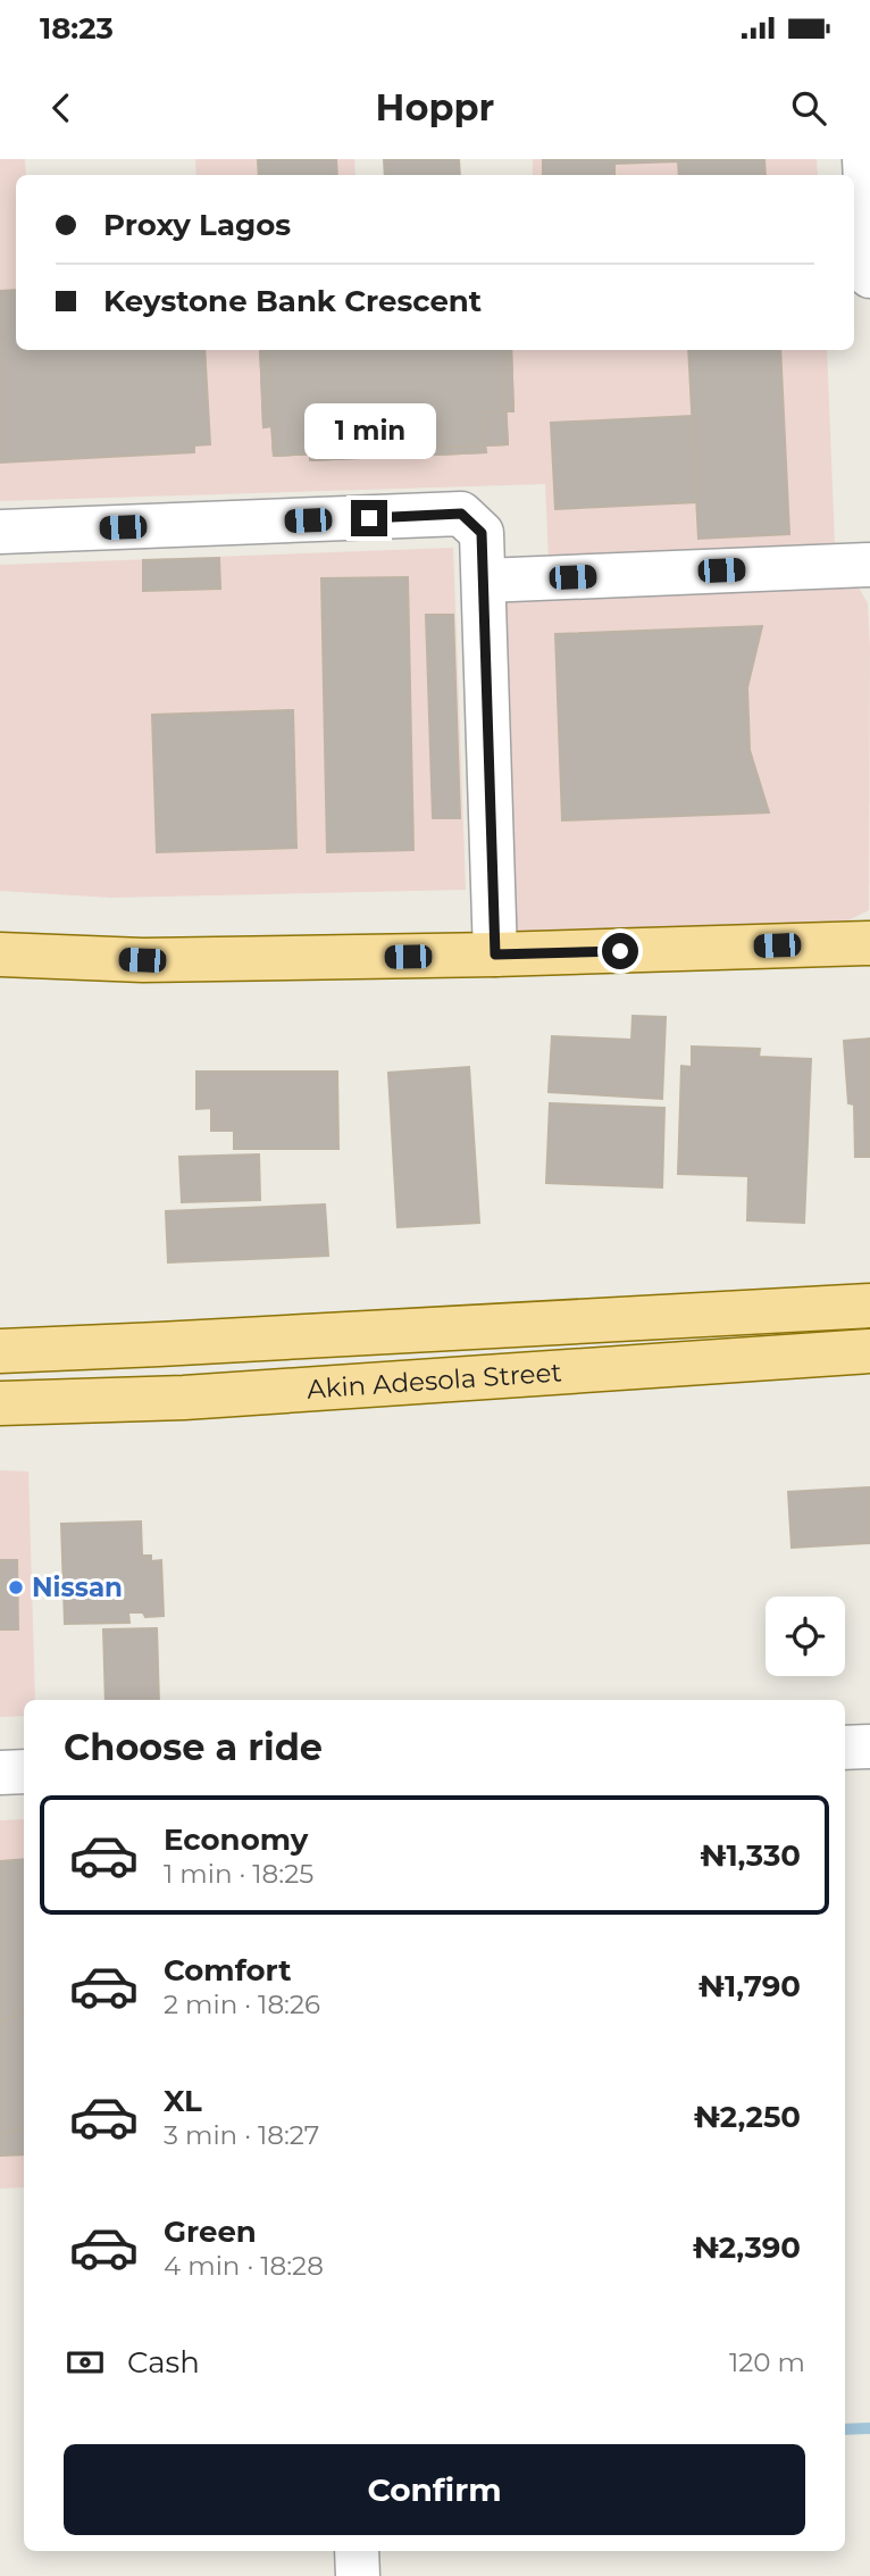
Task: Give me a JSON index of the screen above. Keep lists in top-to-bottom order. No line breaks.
{"streets":{"main road":["Akin Adesola Street"]},"places":["Nissan"],"page":{"status":"18:23","header":"Hoppr","banner":["Proxy Lagos","Keystone Bank Crescent"],"bubble":"1 min","heading":"Choose a ride","list":[{"name":"Economy","note":"1 min · 18:25","value":"₦1,330"},{"name":"Comfort","note":"2 min · 18:26","value":"₦1,790"},{"name":"XL","note":"3 min · 18:27","value":"₦2,250"},{"name":"Green","note":"4 min · 18:28","value":"₦2,390"}],"pay":["Cash","120 m"],"buttons":"Confirm"}}
